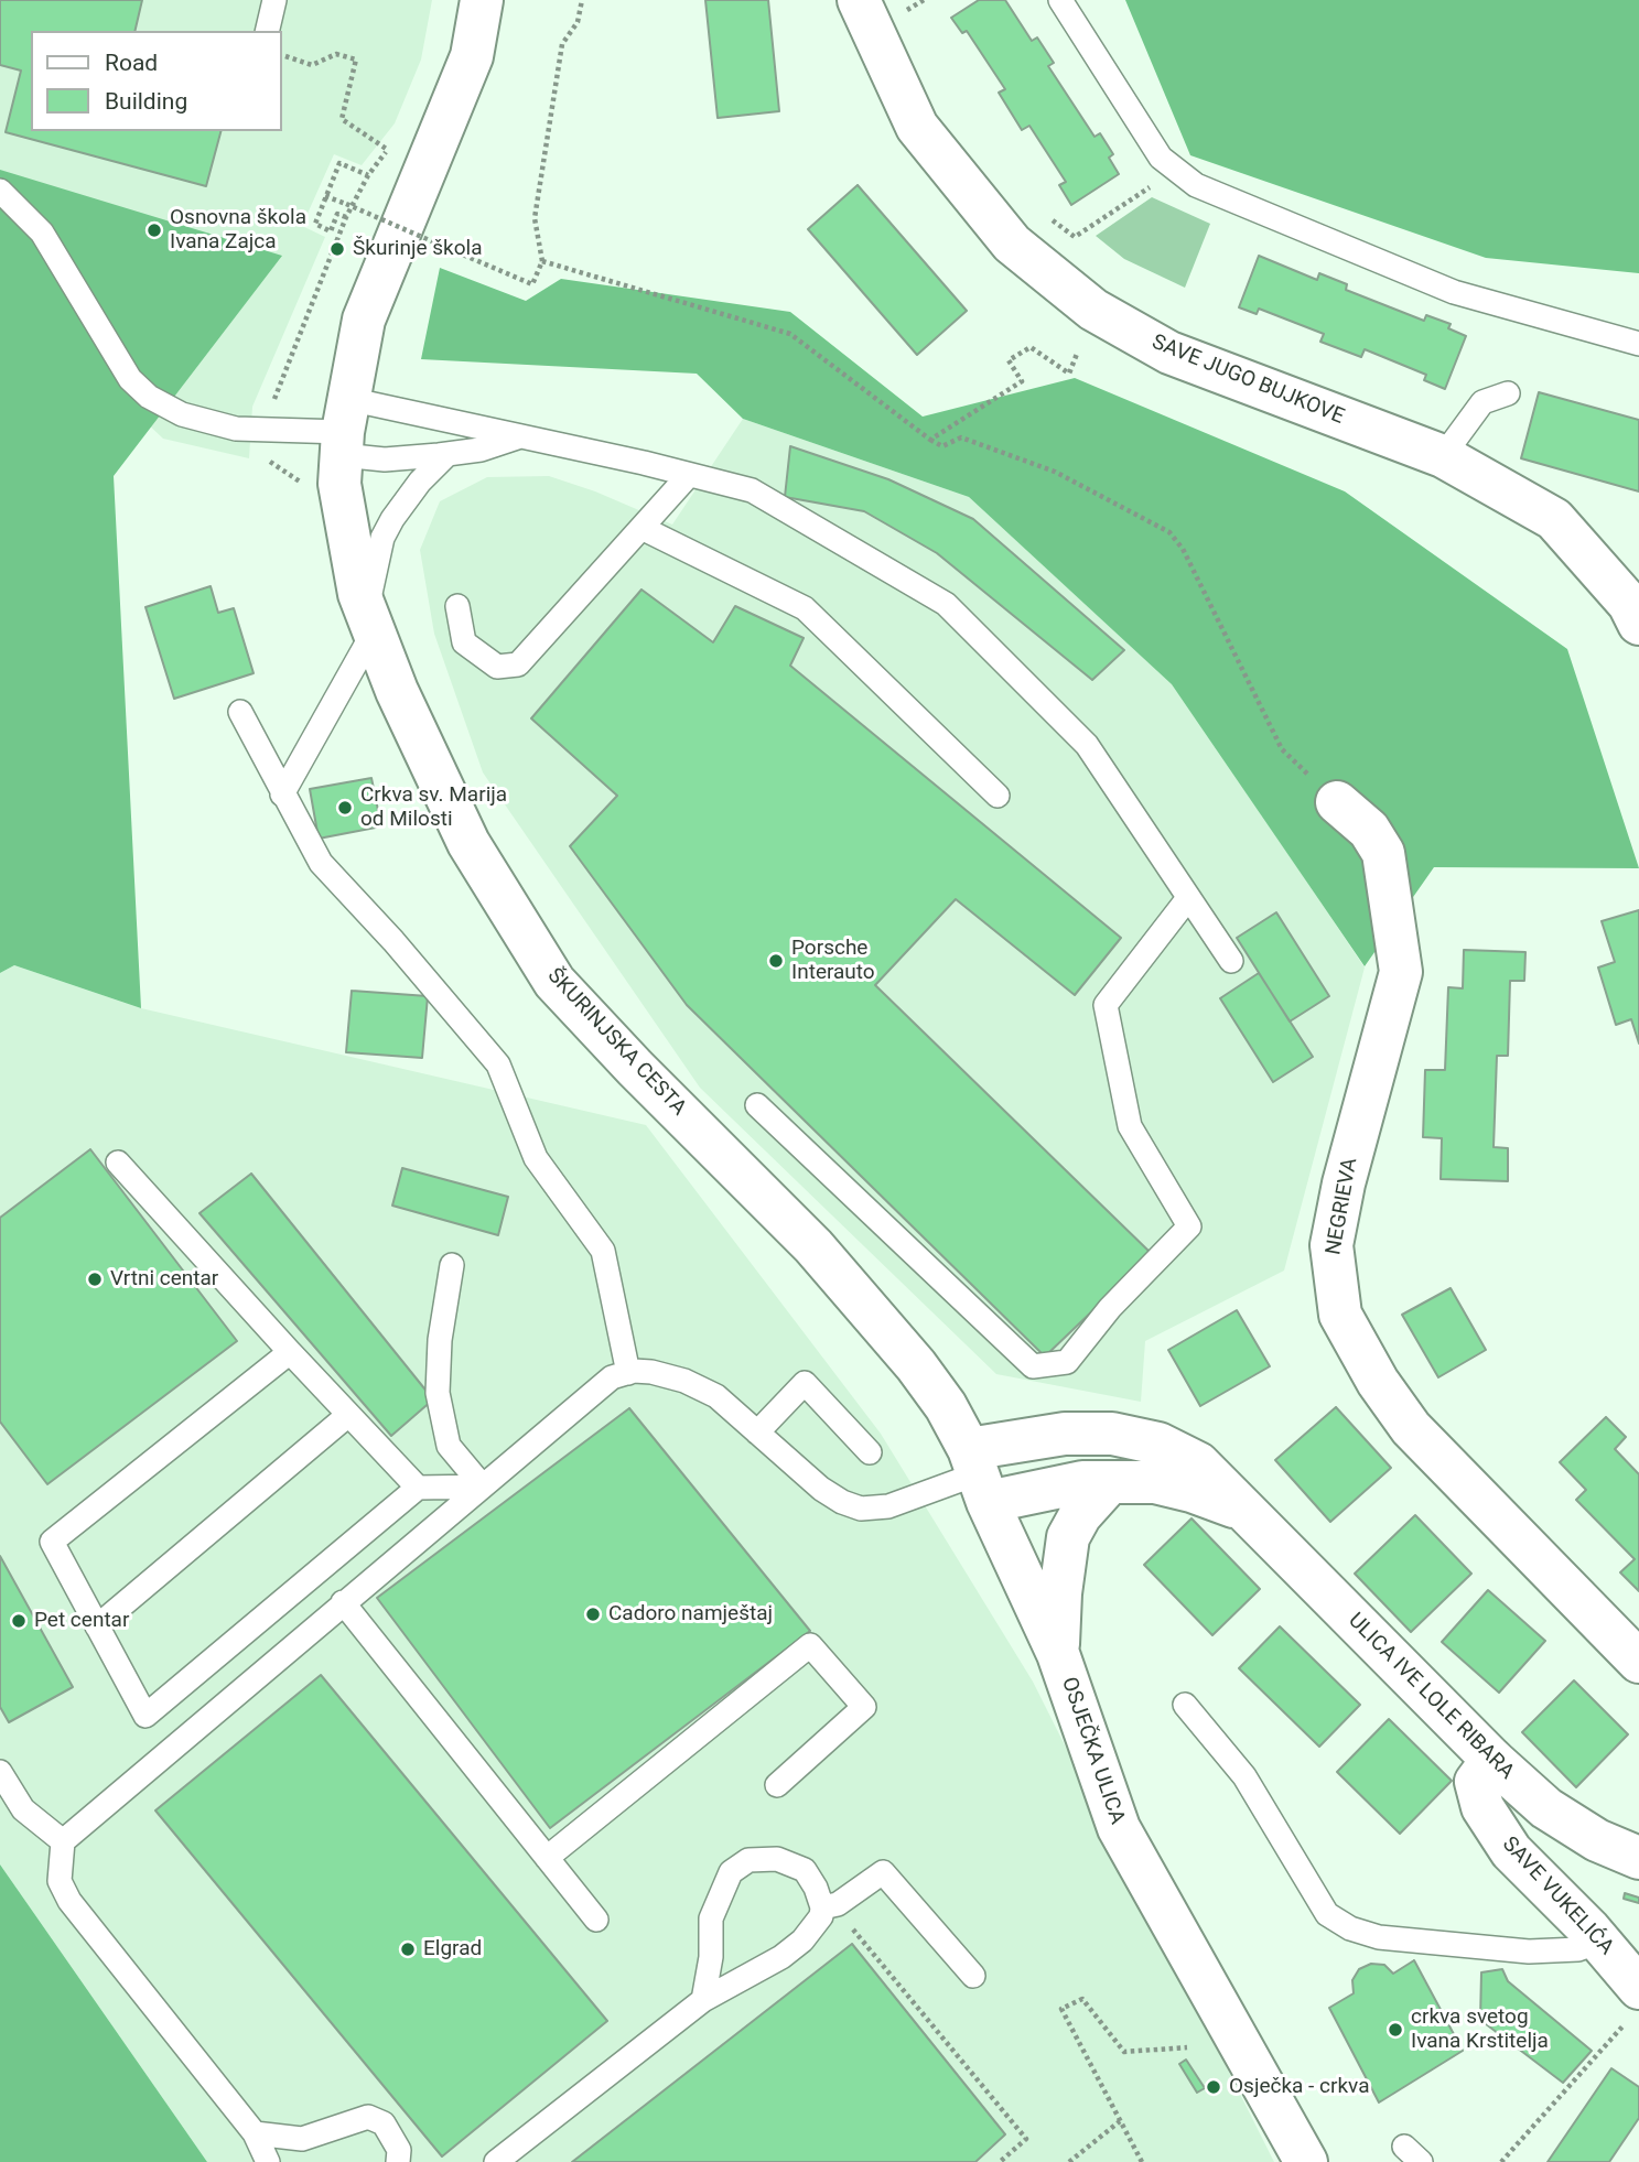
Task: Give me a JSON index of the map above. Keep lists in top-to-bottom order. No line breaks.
{"streets":{"street":["SAVE JUGO BUJKOVE","ŠKURINJSKA CESTA","NEGRIEVA","ULICA IVE LOLE RIBARA","OSJEČKA ULICA","SAVE VUKELIĆA"]},"crossings":[["ŠKURINJSKA CESTA","ULICA IVE LOLE RIBARA"],["ŠKURINJSKA CESTA","OSJEČKA ULICA"],["ULICA IVE LOLE RIBARA","OSJEČKA ULICA"],["ULICA IVE LOLE RIBARA","SAVE VUKELIĆA"]],"places":["Osnovna škola Ivana Zajca","Škurinje škola","Crkva sv. Marija od Milosti","Porsche Interauto","Vrtni centar","Cadoro namještaj","Pet centar","Elgrad","crkva svetog Ivana Krstitelja","Osječka - crkva"],"legend":["Road","Building"]}
